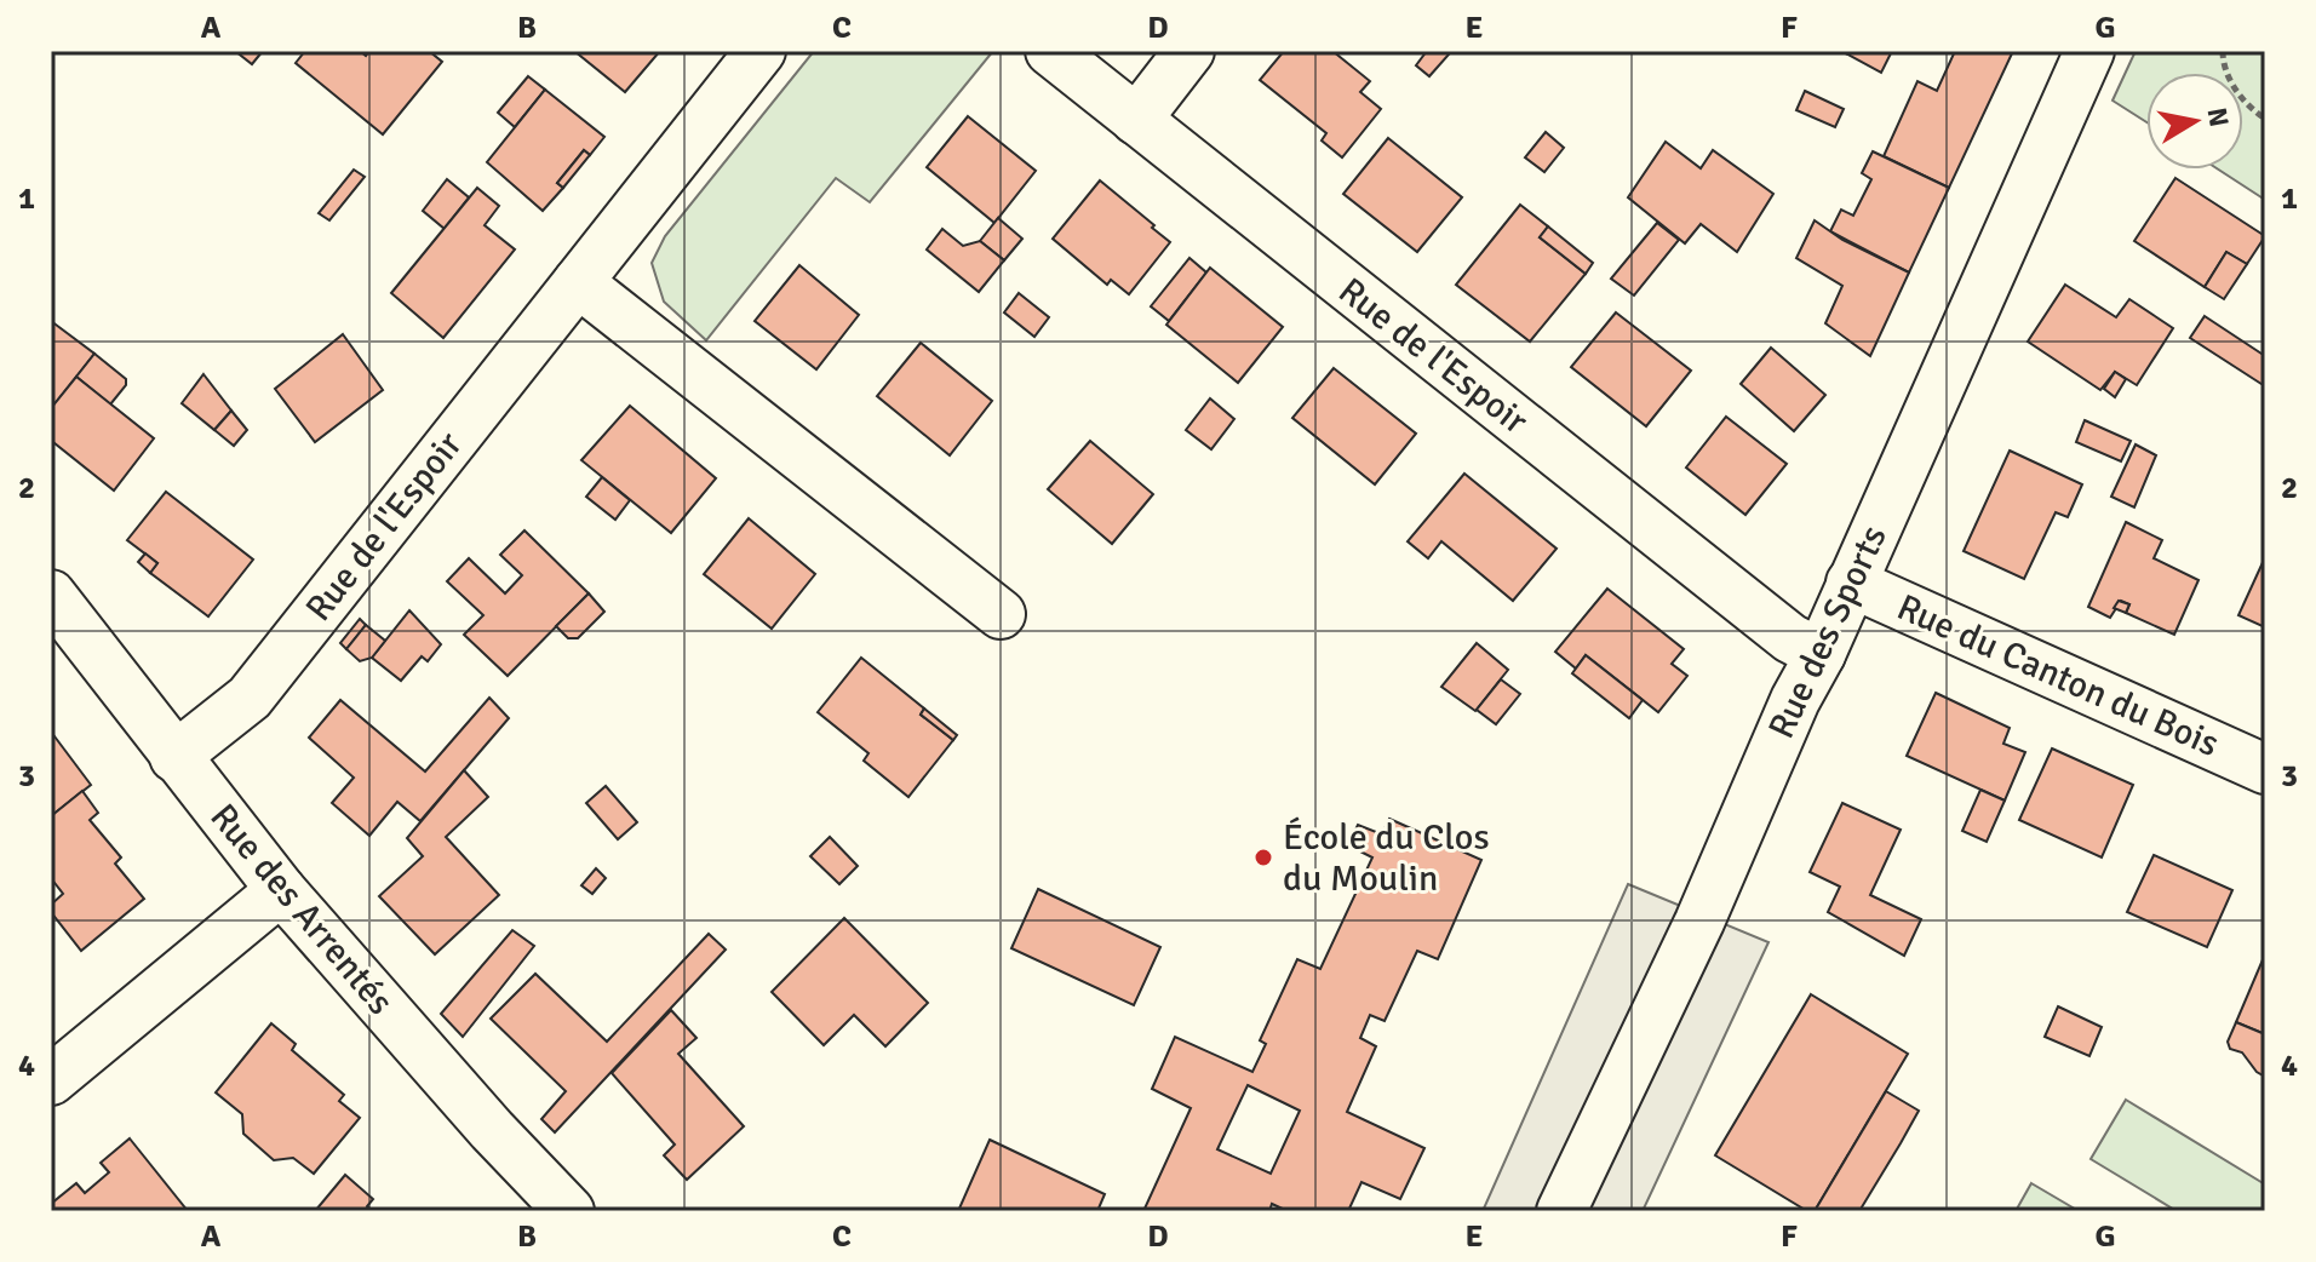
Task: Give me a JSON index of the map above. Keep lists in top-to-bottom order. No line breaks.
{"streets":{"street":["Rue de l'Espoir","Rue des Sports","Rue du Canton du Bois","Rue des Arrentés"]},"crossings":[["Rue de l'Espoir","Rue des Sports"],["Rue de l'Espoir","Rue des Arrentés"],["Rue des Sports","Rue du Canton du Bois"]],"places":["École du Clos du Moulin"],"north":"right","grid":{"columns":["A","B","C","D","E","F","G"],"rows":["1","2","3","4"]}}
